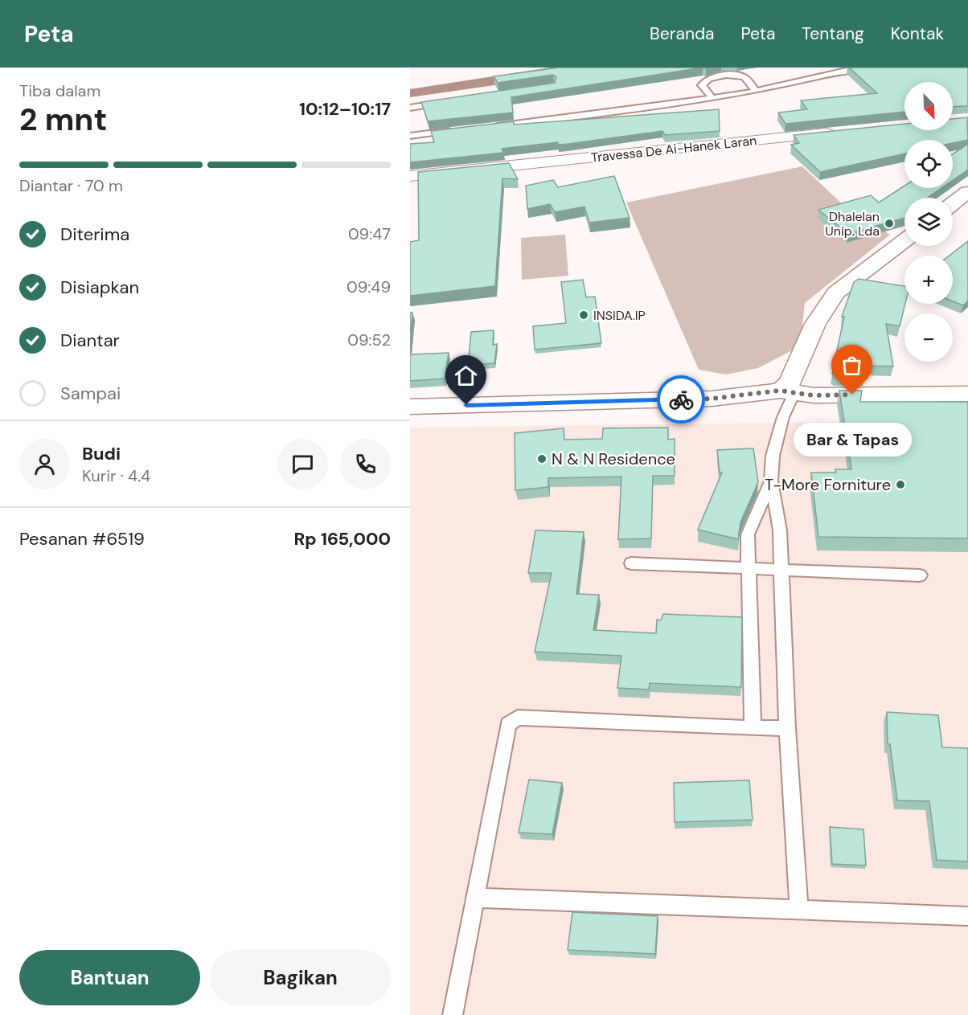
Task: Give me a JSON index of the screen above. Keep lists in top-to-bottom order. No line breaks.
{"streets":{"street":["Travessa De Ai-Hanek Laran"]},"places":["Dhalelan Unip. Lda","INSIDA.IP","Bar & Tapas","N & N Residence","T-More Forniture"],"north":"bottom right","page":{"header":"Peta","nav":["Beranda","Peta","Tentang","Kontak"],"heading":["2 mnt","Tiba dalam","10:12–10:17"],"panel":["Budi","Kurir · 4.4","Pesanan #6519","Rp 165,000"],"map_buttons":["+","−"],"bar":"Diantar · 70 m","list":[["Diterima","09:47"],["Disiapkan","09:49"],["Diantar","09:52"],"Sampai"],"bubble":"Bar & Tapas","buttons":["Bantuan","Bagikan"]}}
